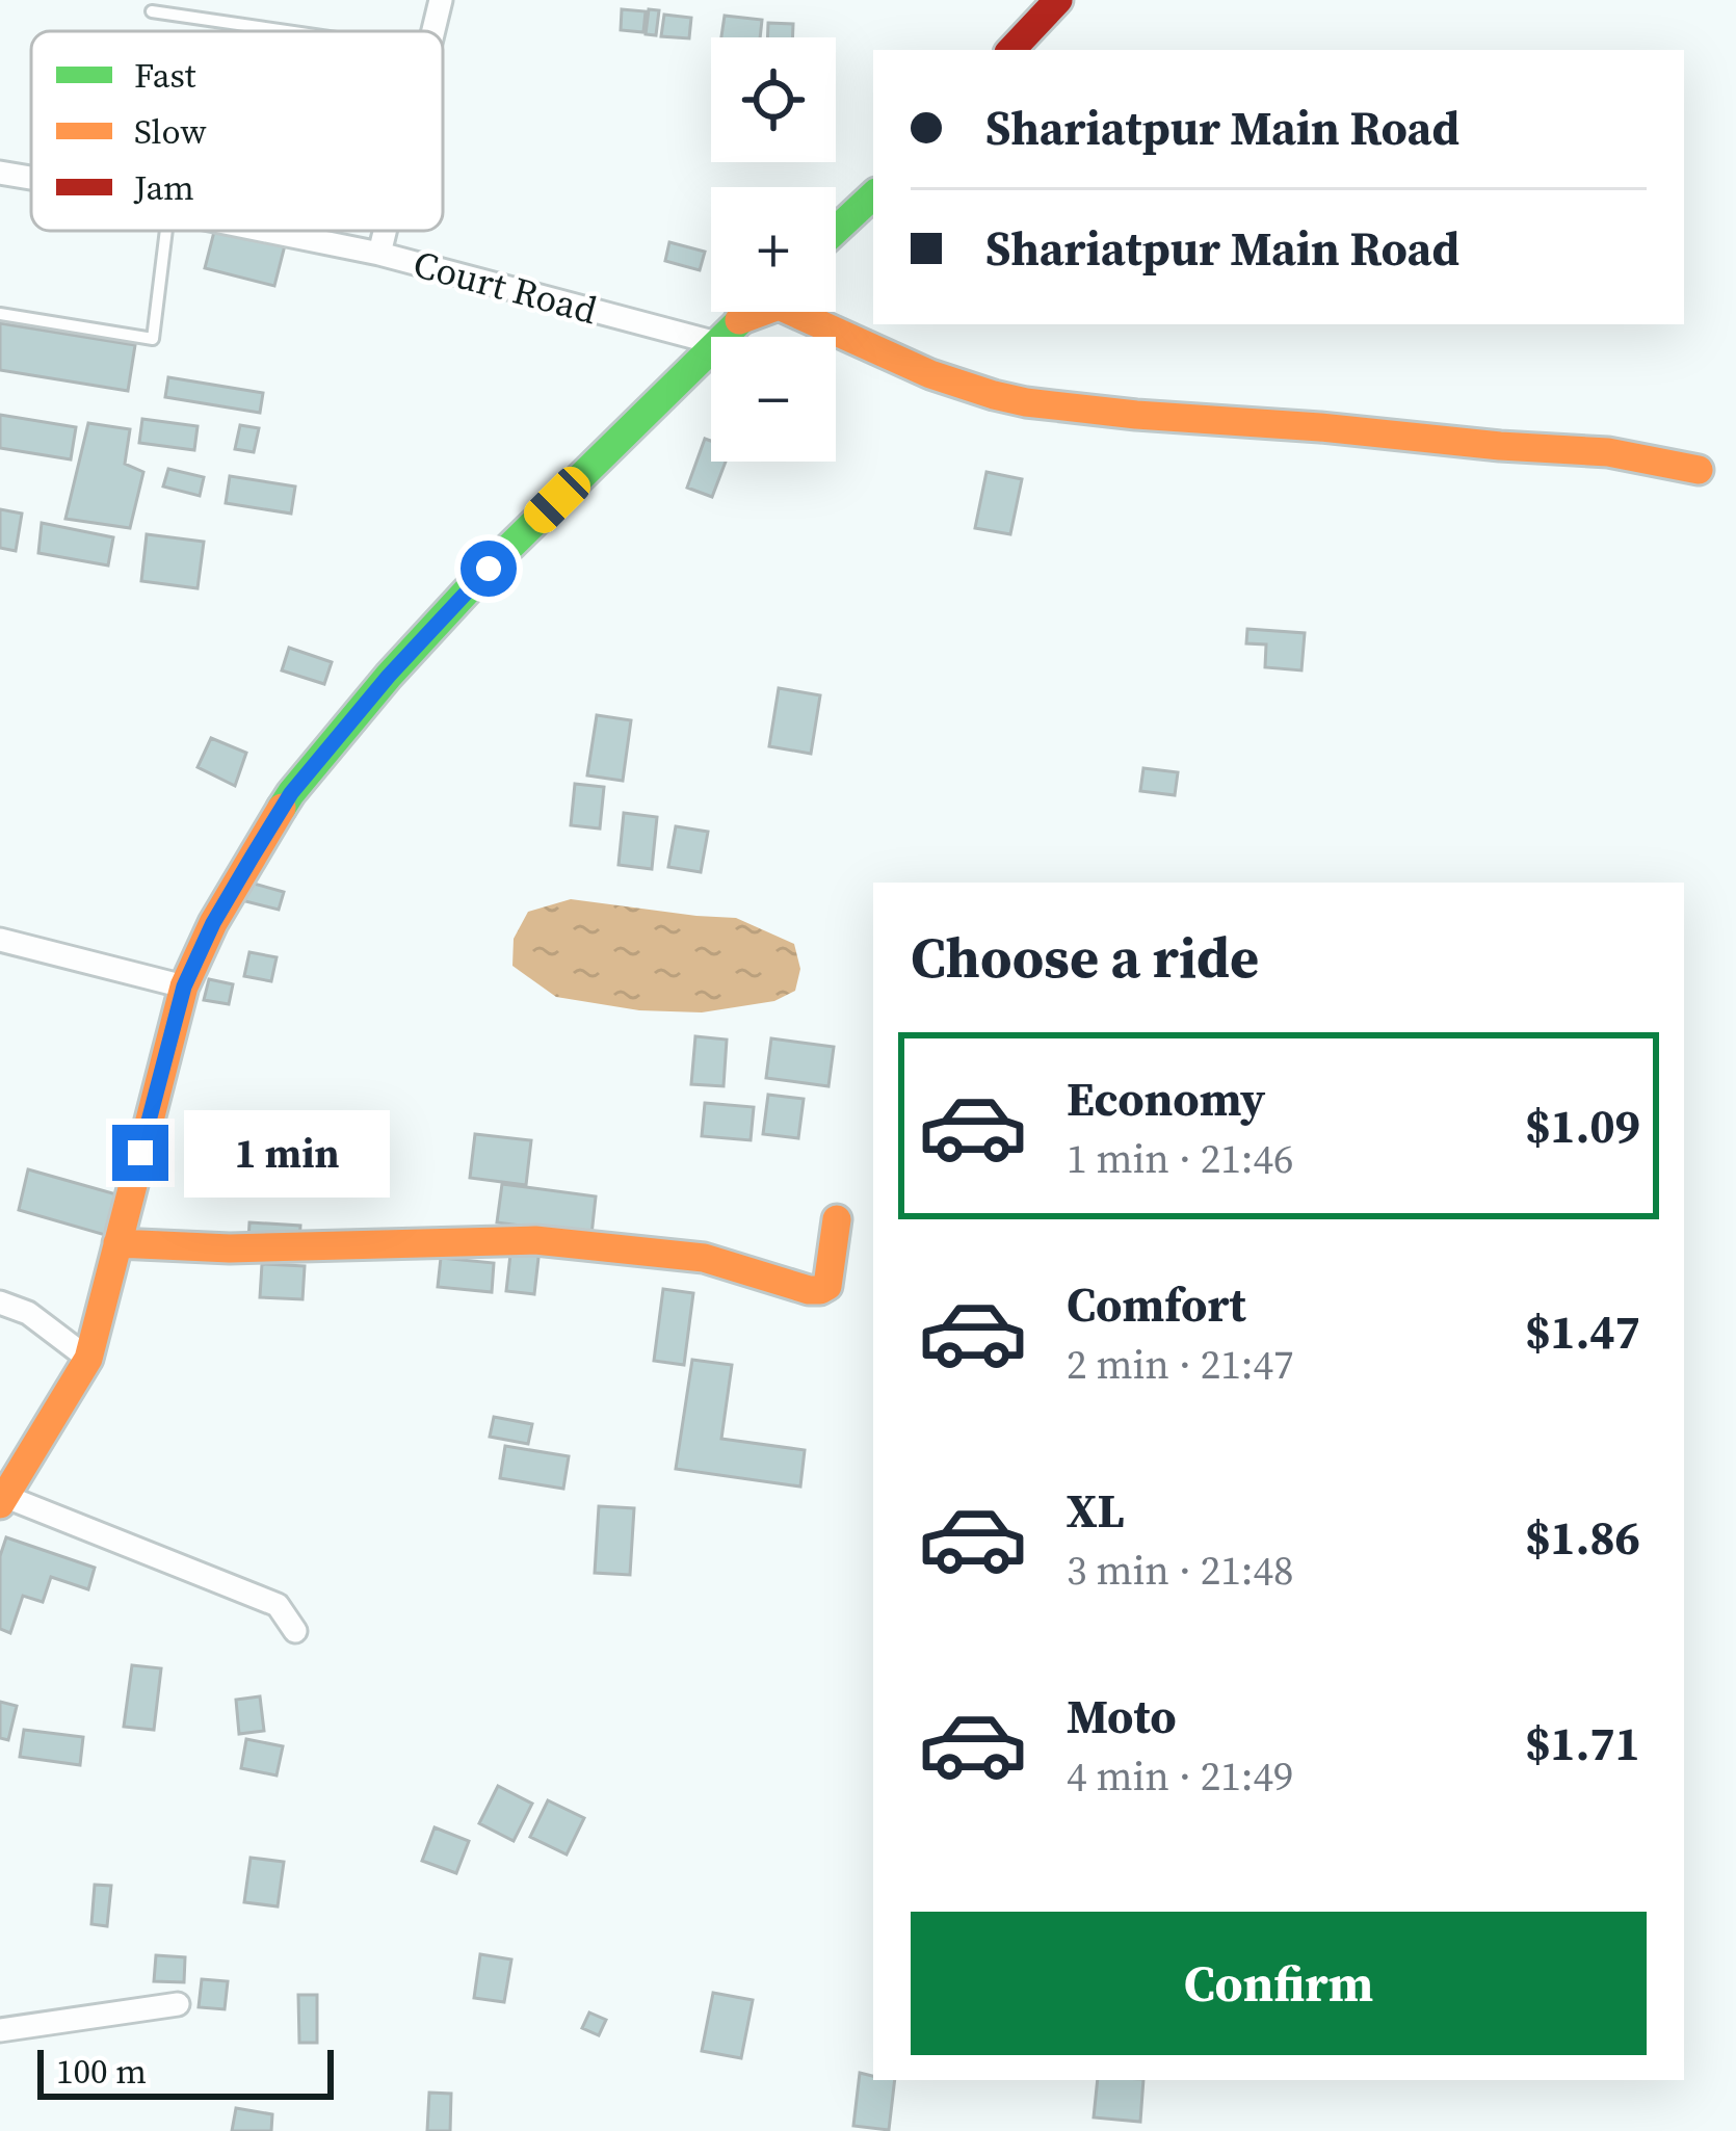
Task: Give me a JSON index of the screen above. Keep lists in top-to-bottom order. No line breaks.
{"streets":{"street":["Court Road"]},"legend":["Fast","Slow","Jam"],"scale_bar":"100 m","page":{"map_buttons":["+","−"],"banner":["Shariatpur Main Road","Shariatpur Main Road"],"heading":"Choose a ride","list":[{"name":"Economy","note":"1 min · 21:46","value":"$1.09"},{"name":"Comfort","note":"2 min · 21:47","value":"$1.47"},{"name":"XL","note":"3 min · 21:48","value":"$1.86"},{"name":"Moto","note":"4 min · 21:49","value":"$1.71"}],"bubble":"1 min","buttons":"Confirm","scale":"100 m"}}
